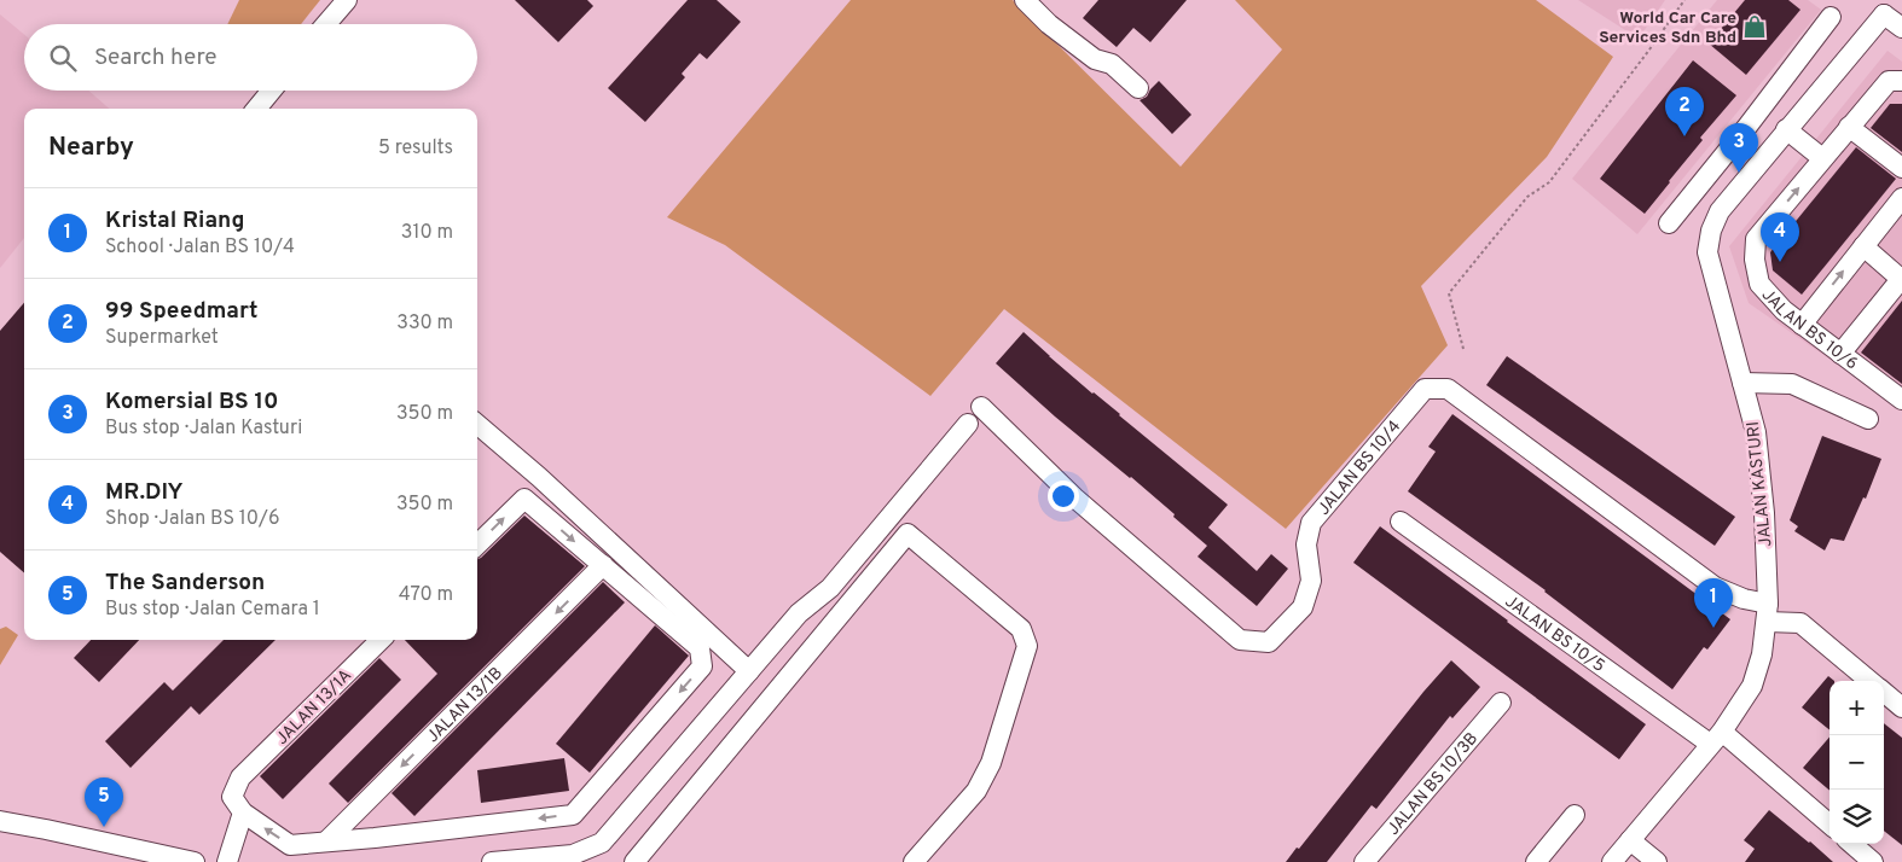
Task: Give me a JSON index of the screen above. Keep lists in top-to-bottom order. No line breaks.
{"streets":{"street":["JALAN BS 10/6","JALAN BS 10/4","JALAN KASTURI","JALAN BS 10/5","JALAN 13/1B","JALAN 13/1A","JALAN BS 10/3B"]},"crossings":[["JALAN BS 10/4","JALAN KASTURI"],["JALAN KASTURI","JALAN BS 10/5"]],"one_way":["JALAN BS 10/6","JALAN 13/1B"],"places":{"shop":["World Car Care Services Sdn Bhd"]},"page":{"search":"Search here","pins":["2","3","4","1","5"],"heading":["Nearby","5 results"],"list":[{"mark":"1","name":"Kristal Riang","note":"School · Jalan BS 10/4","value":"310 m"},{"mark":"2","name":"99 Speedmart","note":"Supermarket","value":"330 m"},{"mark":"3","name":"Komersial BS 10","note":"Bus stop · Jalan Kasturi","value":"350 m"},{"mark":"4","name":"MR.DIY","note":"Shop · Jalan BS 10/6","value":"350 m"},{"mark":"5","name":"The Sanderson","note":"Bus stop · Jalan Cemara 1","value":"470 m"}],"map_buttons":["+","−"]}}
